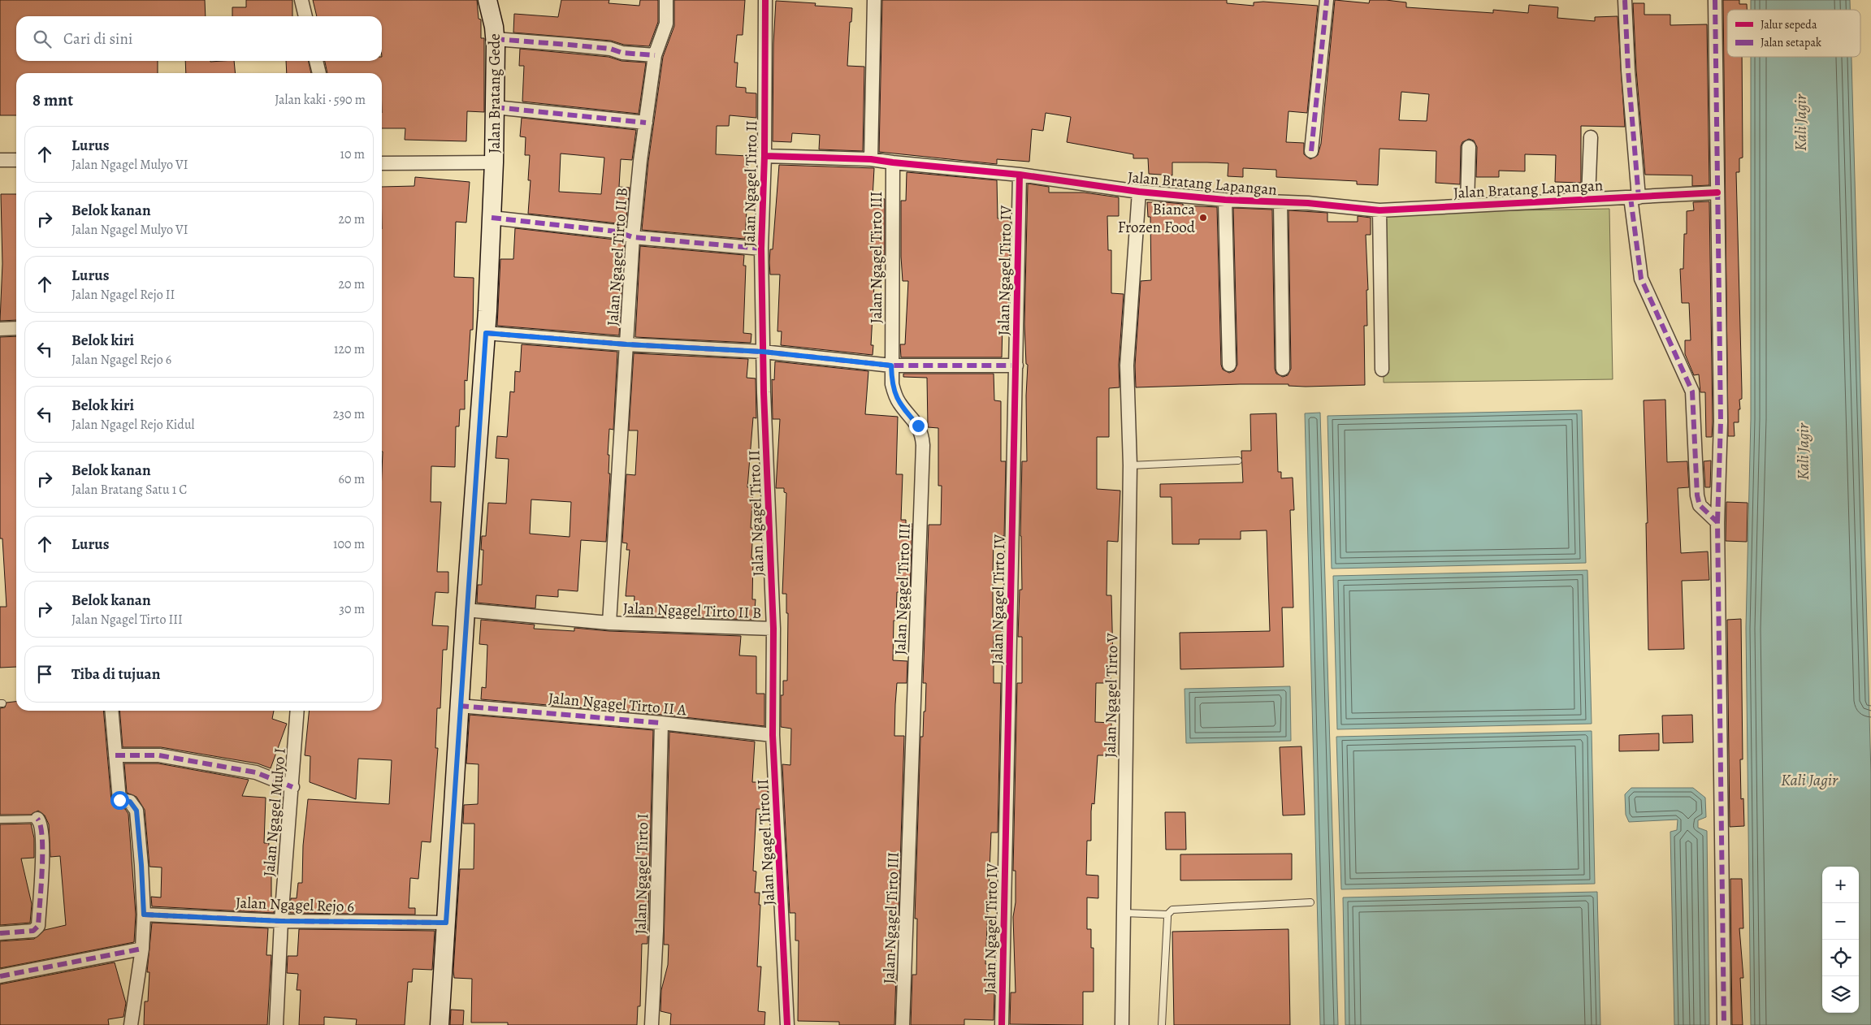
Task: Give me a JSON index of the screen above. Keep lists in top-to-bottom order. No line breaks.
{"streets":{"main road":["Jalan Bratang Gede"],"street":["Jalan Bratang Lapangan","Jalan Ngagel Tirto II","Jalan Ngagel Tirto II B","Jalan Ngagel Tirto III","Jalan Ngagel Tirto IV","Jalan Ngagel Tirto V","Jalan Ngagel Tirto II A","Jalan Ngagel Mulyo I","Jalan Ngagel Tirto I","Jalan Ngagel Rejo 6"]},"crossings":[["Jalan Bratang Gede","Jalan Ngagel Tirto II B"],["Jalan Bratang Gede","Jalan Ngagel Tirto II A"],["Jalan Bratang Gede","Jalan Ngagel Rejo 6"],["Jalan Bratang Lapangan","Jalan Ngagel Tirto II"],["Jalan Bratang Lapangan","Jalan Ngagel Tirto III"],["Jalan Bratang Lapangan","Jalan Ngagel Tirto IV"],["Jalan Bratang Lapangan","Jalan Ngagel Tirto V"],["Jalan Ngagel Tirto II","Jalan Ngagel Tirto II B"],["Jalan Ngagel Tirto II","Jalan Ngagel Tirto II A"],["Jalan Ngagel Tirto II A","Jalan Ngagel Tirto I"],["Jalan Ngagel Mulyo I","Jalan Ngagel Rejo 6"]],"water":["Kali Jagir"],"places":["Bianca Frozen Food"],"legend":["Jalur sepeda","Jalan setapak"],"page":{"search":"Cari di sini","heading":["8 mnt","Jalan kaki · 590 m"],"list":[["Lurus","Jalan Ngagel Mulyo VI","10 m"],["Belok kanan","Jalan Ngagel Mulyo VI","20 m"],["Lurus","Jalan Ngagel Rejo II","20 m"],["Belok kiri","Jalan Ngagel Rejo 6","120 m"],["Belok kiri","Jalan Ngagel Rejo Kidul","230 m"],["Belok kanan","Jalan Bratang Satu 1 C","60 m"],["Lurus","100 m"],["Belok kanan","Jalan Ngagel Tirto III","30 m"],"Tiba di tujuan"],"map_buttons":["+","−"]}}
